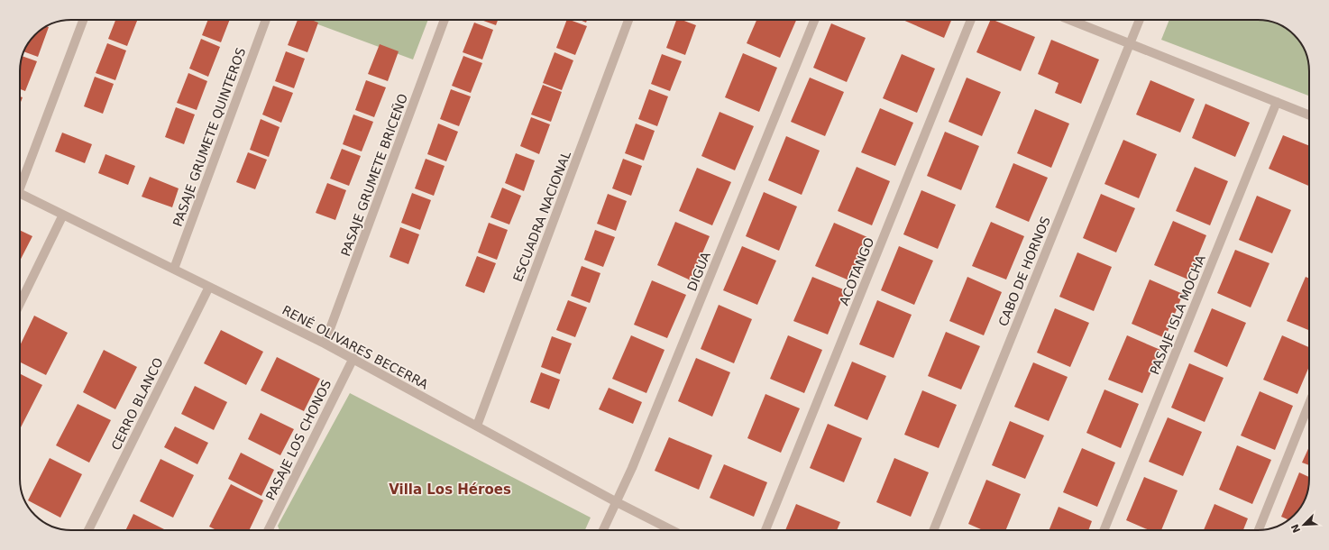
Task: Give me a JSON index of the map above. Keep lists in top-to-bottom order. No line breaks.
{"streets":{"street":["PASAJE GRUMETE QUINTEROS","PASAJE GRUMETE BRICEÑO","ESCUADRA NACIONAL","DIGUA","ACOTANGO","CABO DE HORNOS","PASAJE ISLA MOCHA","RENÉ OLIVARES BECERRA","CERRO BLANCO","PASAJE LOS CHONOS"]},"crossings":[["PASAJE GRUMETE QUINTEROS","RENÉ OLIVARES BECERRA"],["PASAJE GRUMETE BRICEÑO","RENÉ OLIVARES BECERRA"],["ESCUADRA NACIONAL","RENÉ OLIVARES BECERRA"],["DIGUA","RENÉ OLIVARES BECERRA"],["RENÉ OLIVARES BECERRA","CERRO BLANCO"],["RENÉ OLIVARES BECERRA","PASAJE LOS CHONOS"]],"districts":["Villa Los Héroes"],"north":"bottom left"}
